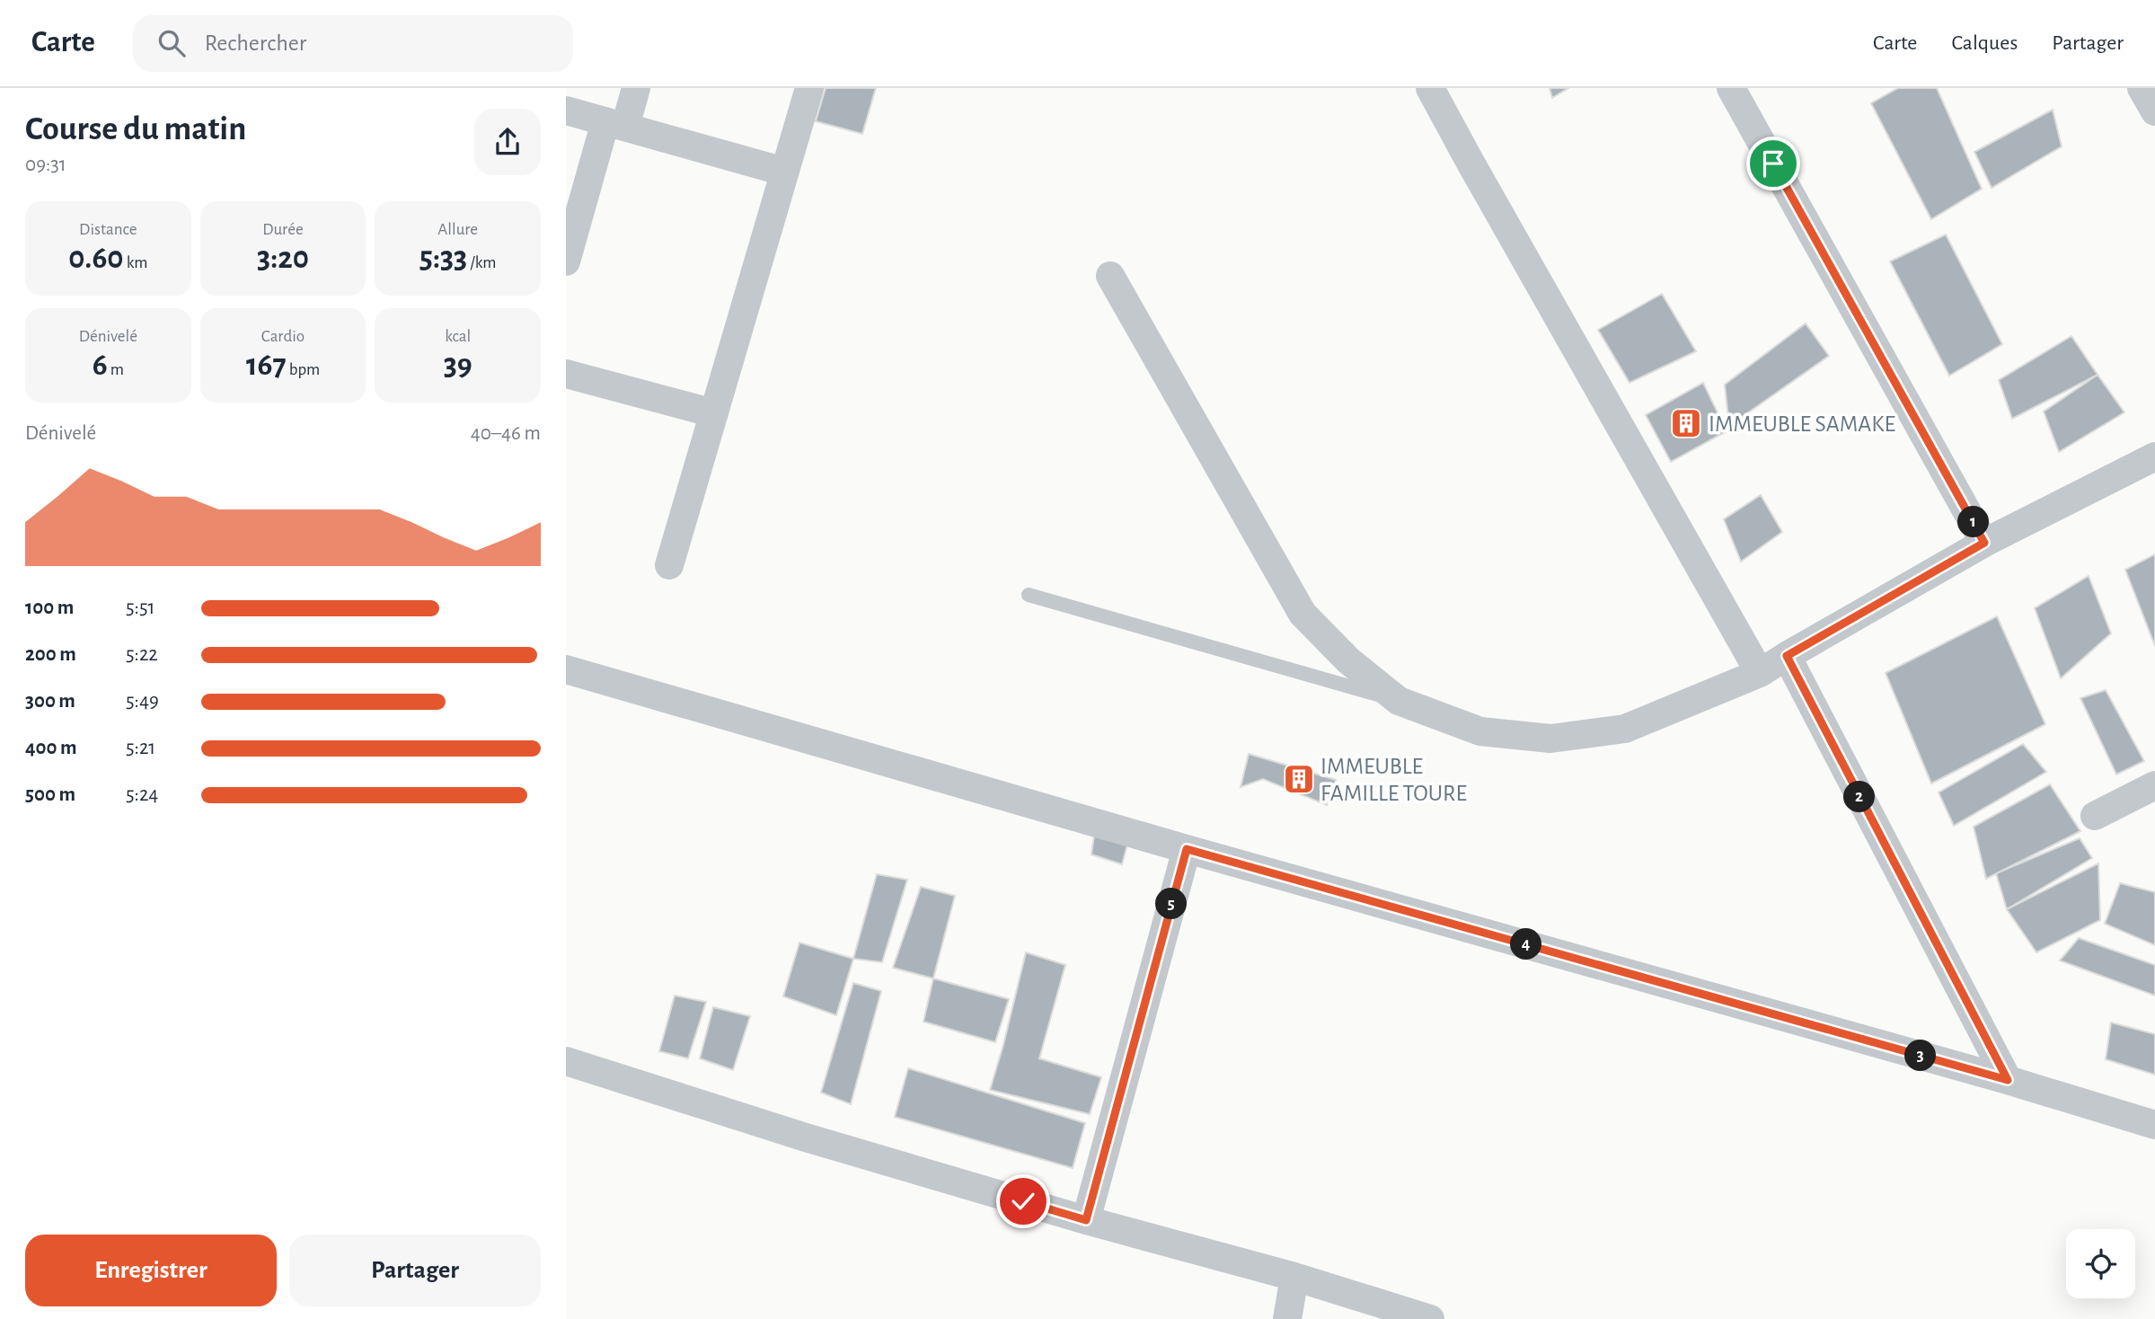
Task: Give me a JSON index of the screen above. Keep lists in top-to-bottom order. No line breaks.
{"places":{"building":["IMMEUBLE SAMAKE","IMMEUBLE FAMILLE TOURE"]},"page":{"header":"Carte","search":"Rechercher","nav":["Carte","Calques","Partager"],"heading":["Course du matin","09:31"],"stats":[["Distance","0.60 km"],["Durée","3:20"],["Allure","5:33 /km"],["Dénivelé","6 m"],["Cardio","167 bpm"],["kcal","39"]],"chart":["Dénivelé","40–46 m"],"pins":["1","2","5","4","3"],"list":[{"name":"100 m","note":"5:51"},{"name":"200 m","note":"5:22"},{"name":"300 m","note":"5:49"},{"name":"400 m","note":"5:21"},{"name":"500 m","note":"5:24"}],"buttons":["Enregistrer","Partager"]}}
